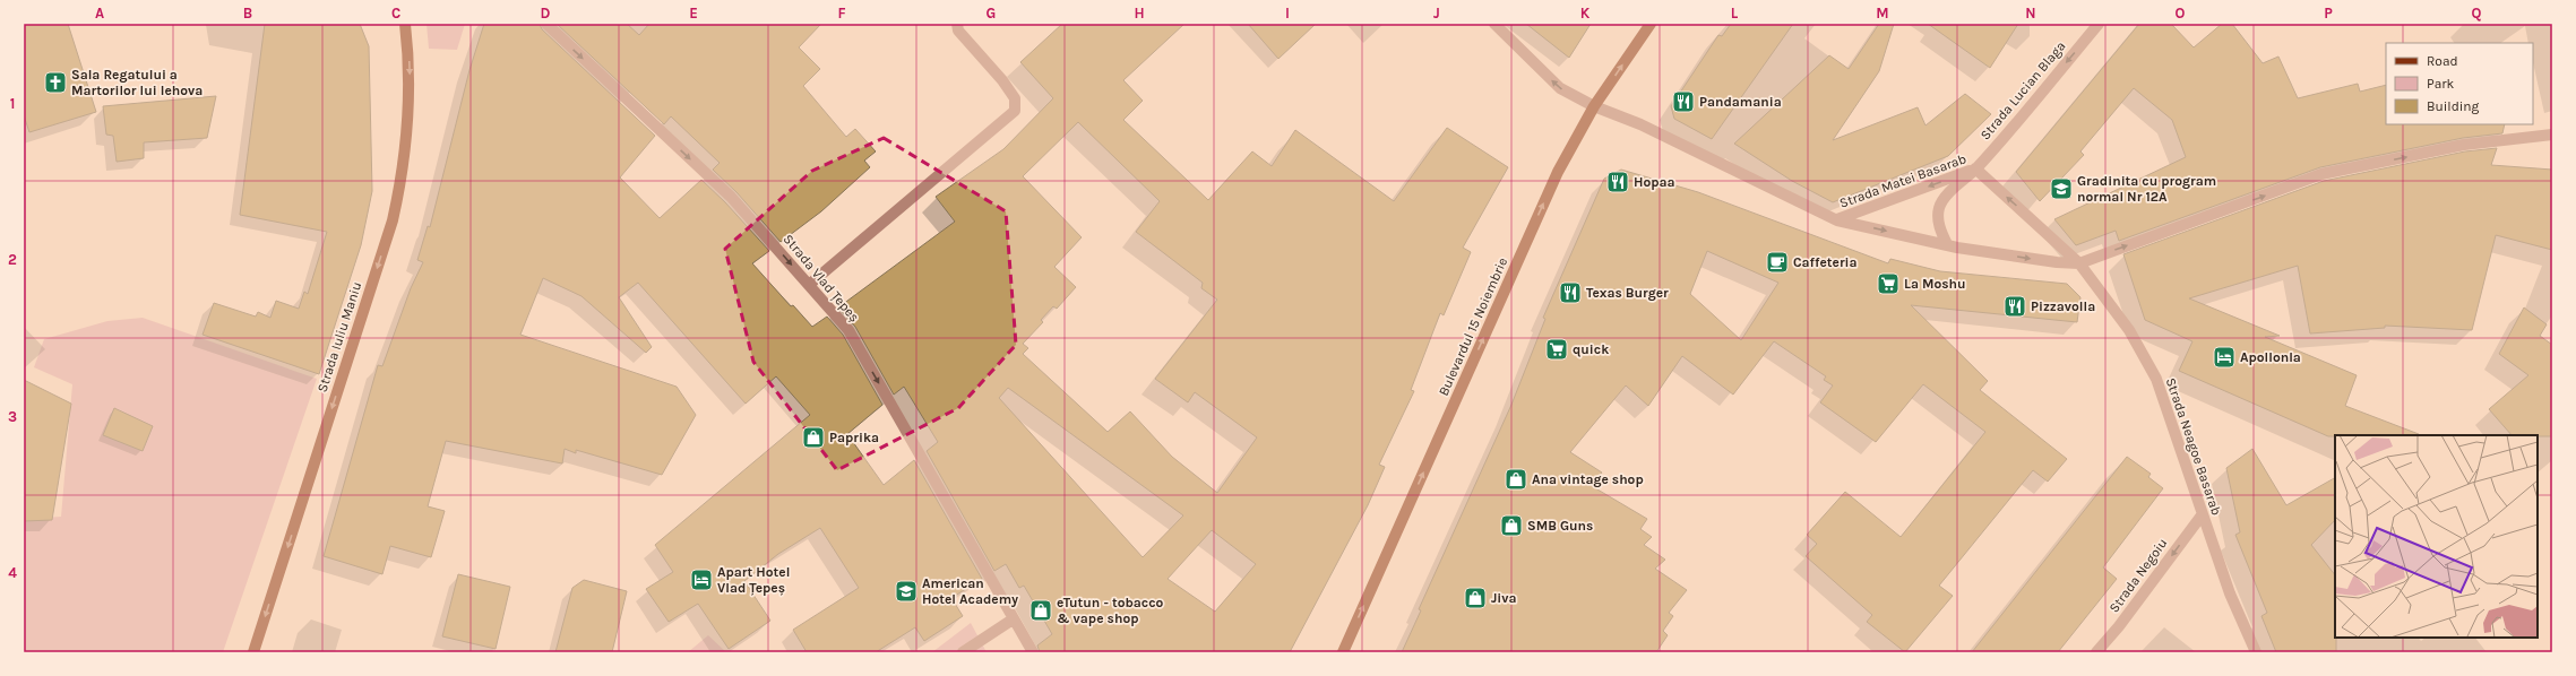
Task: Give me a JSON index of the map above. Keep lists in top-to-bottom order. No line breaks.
{"streets":{"main road":["Bulevardul 15 Noiembrie","Strada Iuliu Maniu"],"street":["Strada Lucian Blaga","Strada Matei Basarab","Strada Vlad Țepeș","Strada Neagoe Basarab","Strada Negoiu"]},"crossings":[["Strada Lucian Blaga","Strada Matei Basarab"],["Strada Matei Basarab","Bulevardul 15 Noiembrie"],["Strada Matei Basarab","Strada Neagoe Basarab"],["Strada Neagoe Basarab","Strada Negoiu"]],"one_way":["Strada Lucian Blaga","Strada Vlad Țepeș","Bulevardul 15 Noiembrie","Strada Iuliu Maniu","Strada Negoiu"],"places":{"church":["Sala Regatului a Martorilor lui Iehova"],"restaurant":["Pandamania","Hopaa","Texas Burger","Pizzavolla"],"school or university":["Gradinita cu program normal Nr 12A","American Hotel Academy"],"cafe":["Caffeteria"],"supermarket":["La Moshu","quick"],"hotel":["Apollonla","Apart Hotel Vlad Țepeș"],"shop":["Paprika","Ana vintage shop","SMB Guns","Jiva","eTutun - tobacco & vape shop"]},"legend":["Road","Park","Building"],"grid":{"columns":["A","B","C","D","E","F","G","H","I","J","K","L","M","N","O","P","Q"],"rows":["1","2","3","4"]}}
